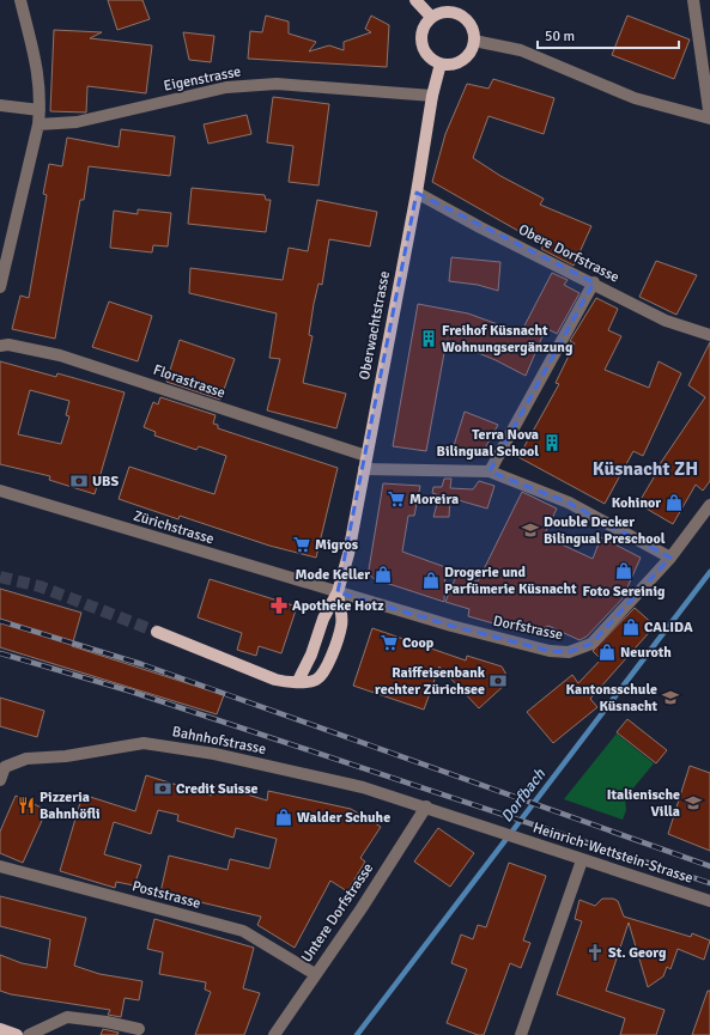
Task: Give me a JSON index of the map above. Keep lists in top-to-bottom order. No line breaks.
{"streets":{"main road":["Oberwachtstrasse"],"street":["Eigenstrasse","Obere Dorfstrasse","Florastrasse","Zürichstrasse","Dorfstrasse","Bahnhofstrasse","Heinrich-Wettstein-Strasse","Poststrasse","Untere Dorfstrasse"]},"crossings":[["Eigenstrasse","Oberwachtstrasse"],["Obere Dorfstrasse","Oberwachtstrasse"],["Oberwachtstrasse","Florastrasse"],["Oberwachtstrasse","Zürichstrasse"],["Oberwachtstrasse","Dorfstrasse"],["Zürichstrasse","Dorfstrasse"],["Bahnhofstrasse","Heinrich-Wettstein-Strasse"],["Bahnhofstrasse","Untere Dorfstrasse"],["Heinrich-Wettstein-Strasse","Untere Dorfstrasse"],["Poststrasse","Untere Dorfstrasse"]],"districts":["Küsnacht ZH"],"water":["Dorfbach"],"places":{"building":["Freihof Küsnacht Wohnungsergänzung","Terra Nova Bilingual School"],"bank":["UBS","Raiffeisenbank rechter Zürichsee","Credit Suisse"],"supermarket":["Moreira","Migros","Coop"],"shop":["Kohinor","Foto Sereinig","Mode Keller","Drogerie und Parfümerie Küsnacht","CALIDA","Neuroth","Walder Schuhe"],"school or university":["Double Decker Bilingual Preschool","Kantonsschule Küsnacht","Italienische Villa"],"pharmacy":["Apotheke Hotz"],"restaurant":["Pizzeria Bahnhöfli"],"church":["St. Georg"]},"scale_bar":"50 m"}
